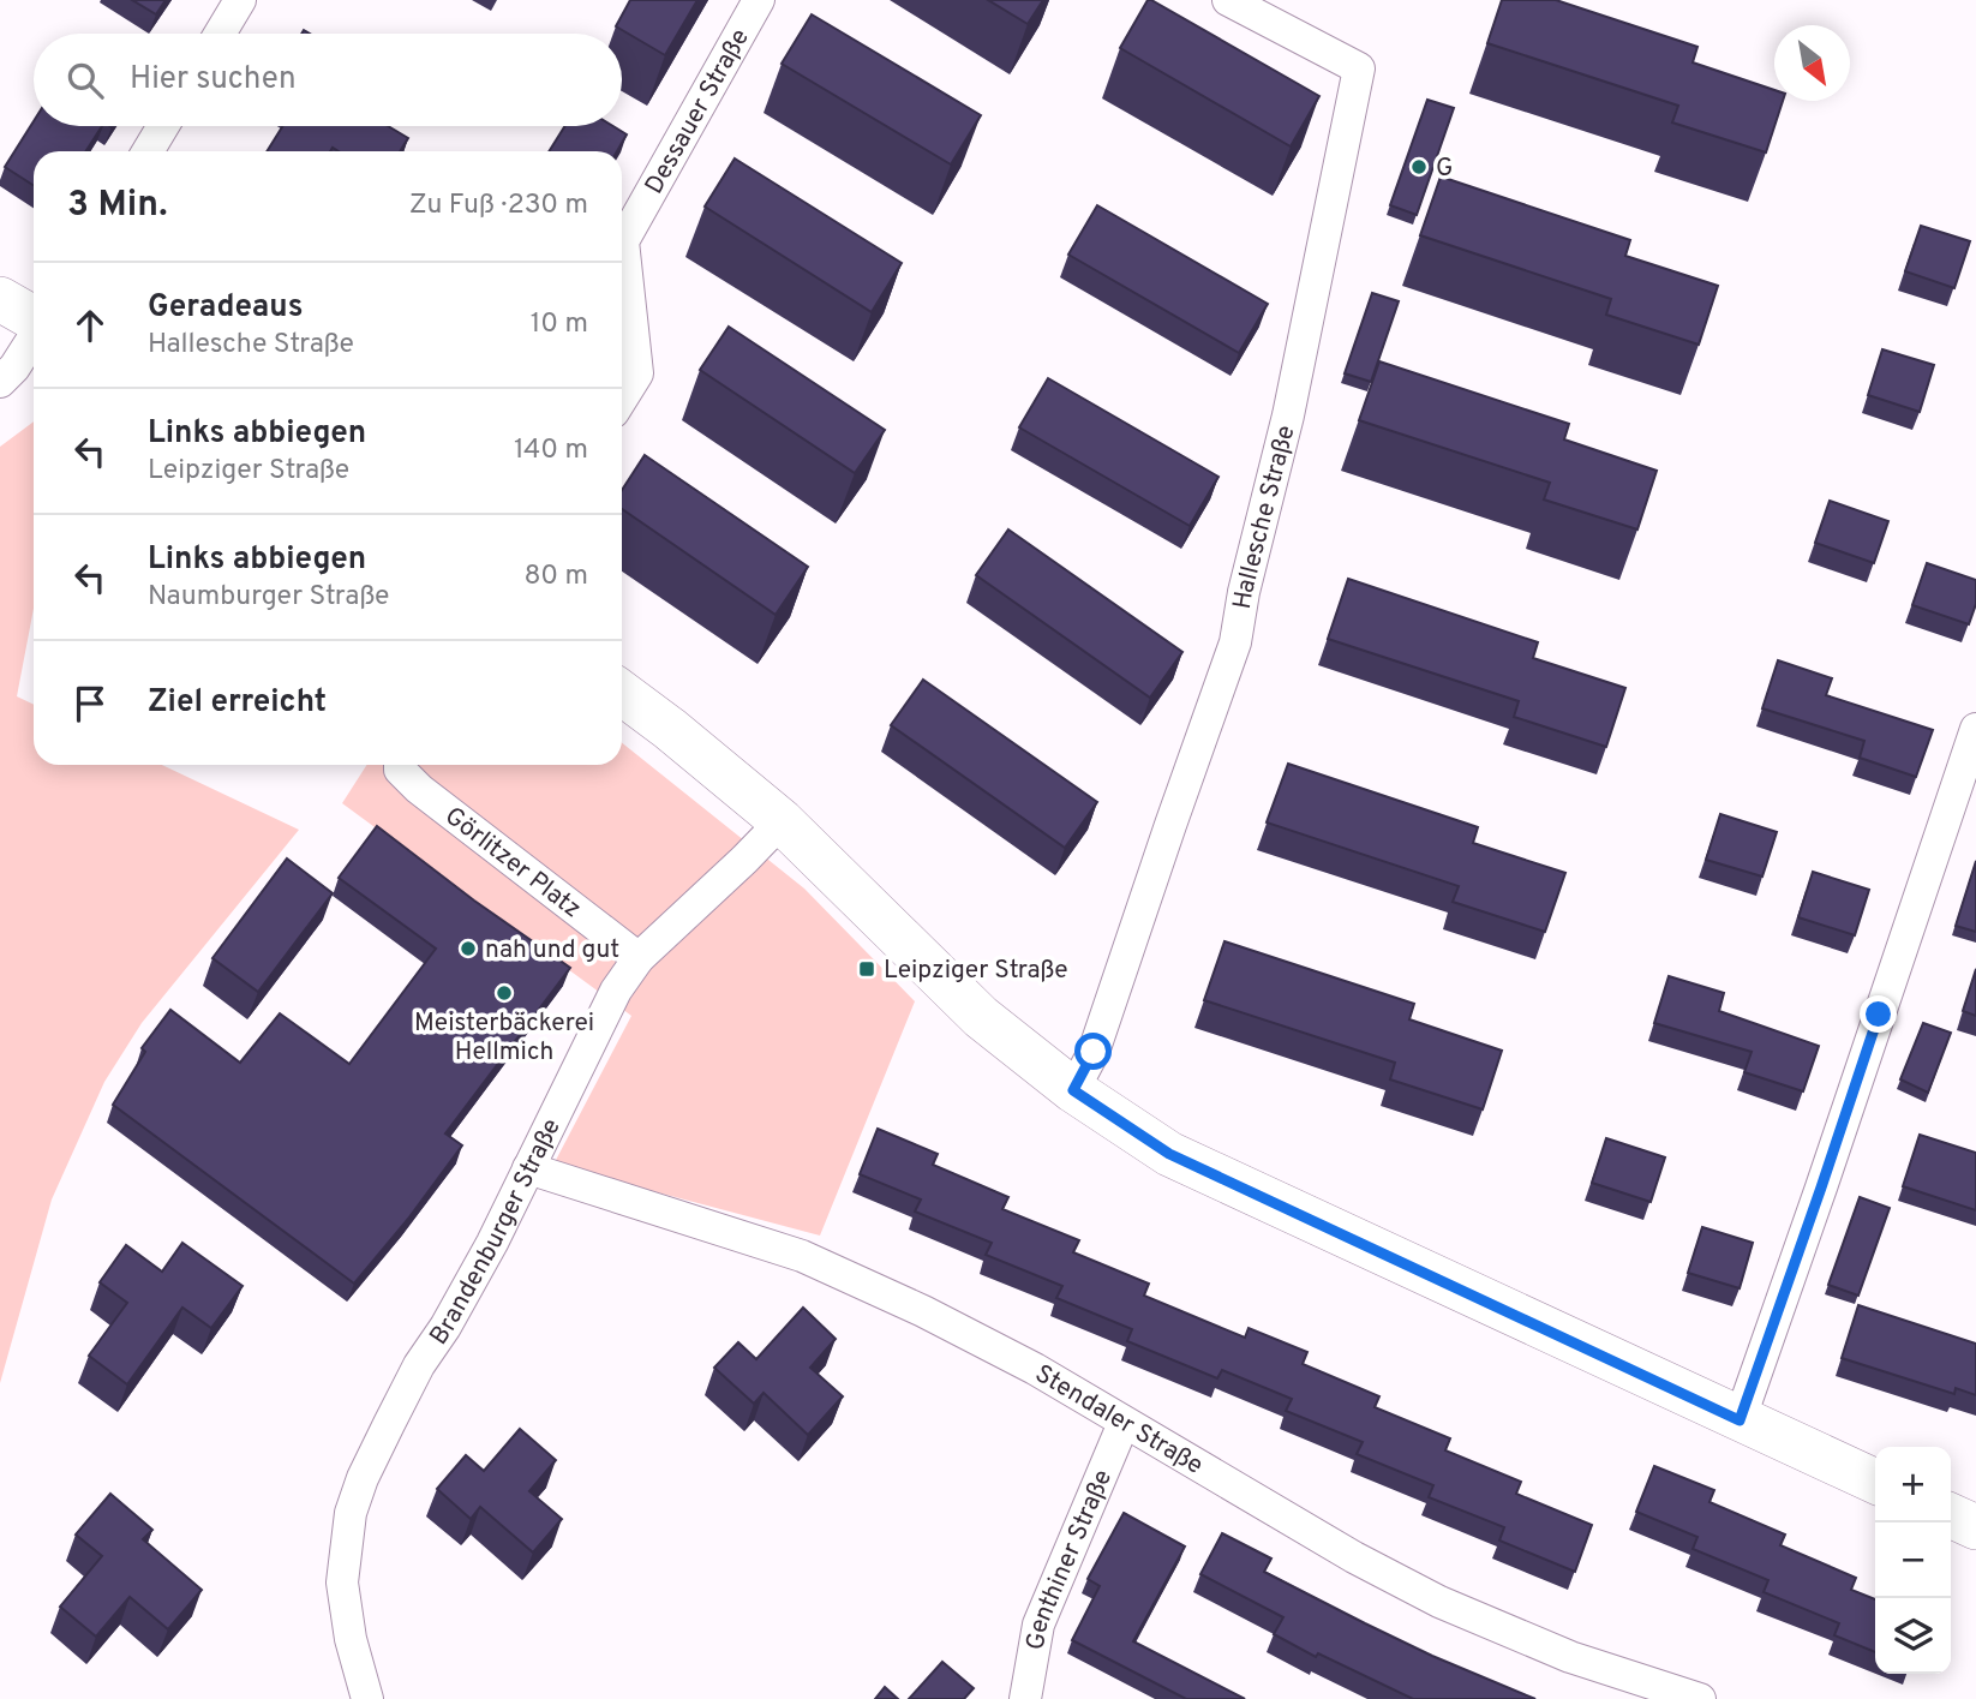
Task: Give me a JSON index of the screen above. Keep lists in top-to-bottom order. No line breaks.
{"streets":{"street":["Dessauer Straße","Hallesche Straße","Görlitzer Platz","Brandenburger Straße","Stendaler Straße","Genthiner Straße"]},"crossings":[["Görlitzer Platz","Brandenburger Straße"],["Brandenburger Straße","Stendaler Straße"],["Stendaler Straße","Genthiner Straße"]],"places":{"other":["G","nah und gut","Meisterbäckerei Hellmich"],"transit":["Leipziger Straße"]},"north":"bottom right","page":{"search":"Hier suchen","heading":["3 Min.","Zu Fuß · 230 m"],"list":[["Geradeaus","Hallesche Straße","10 m"],["Links abbiegen","Leipziger Straße","140 m"],["Links abbiegen","Naumburger Straße","80 m"],"Ziel erreicht"],"map_buttons":["+","−"]}}
